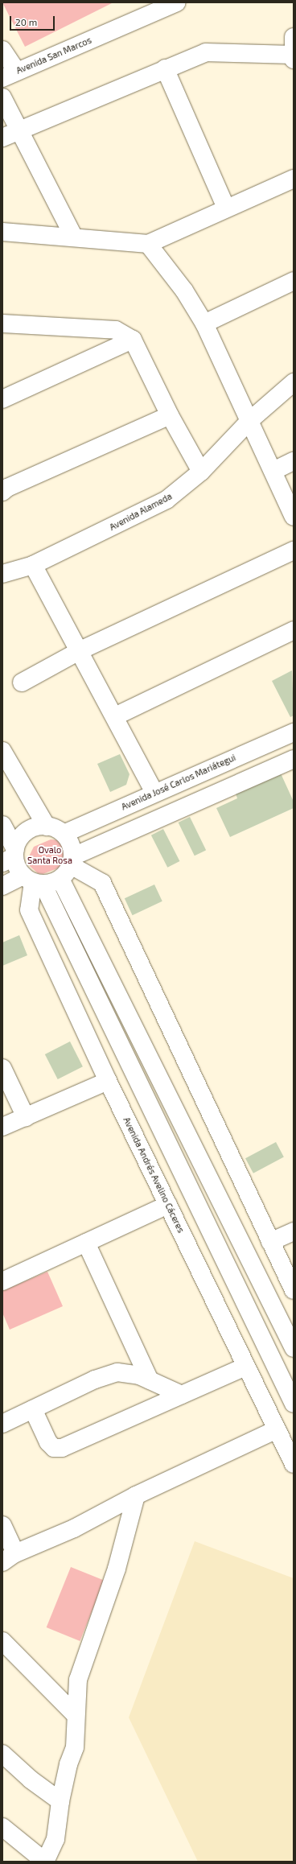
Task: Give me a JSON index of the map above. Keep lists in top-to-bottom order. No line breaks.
{"streets":{"street":["Avenida San Marcos","Avenida Alameda","Avenida José Carlos Mariátegui","Avenida Andrés Avelino Cáceres"]},"crossings":[["Avenida José Carlos Mariátegui","Avenida Andrés Avelino Cáceres"]],"parks":["Ovalo Santa Rosa"],"scale_bar":"20 m"}
